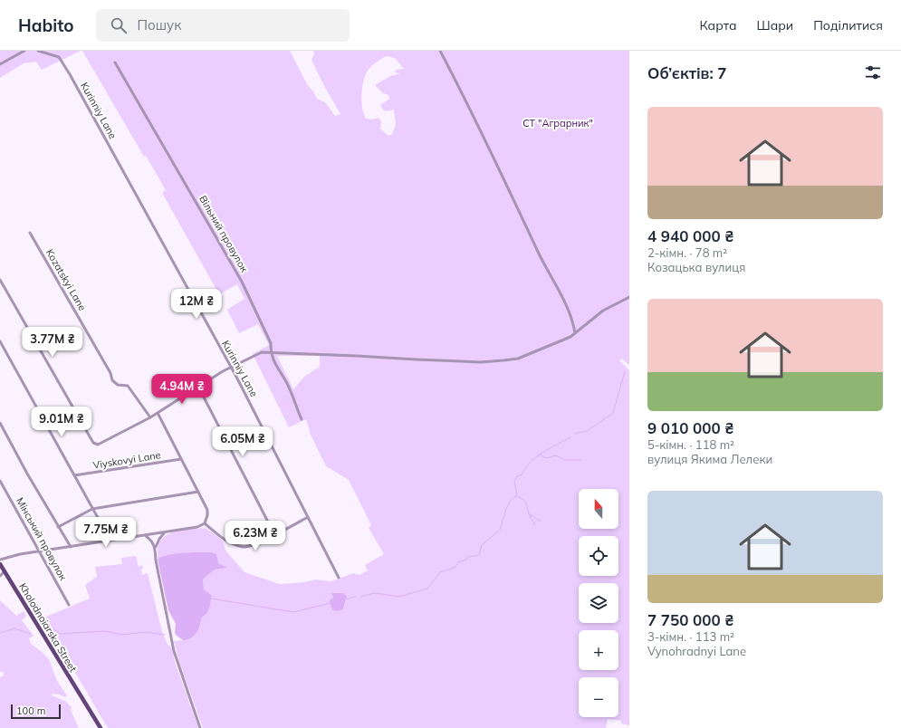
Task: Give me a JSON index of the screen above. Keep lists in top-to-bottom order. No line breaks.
{"streets":{"main road":["Kholodnoiarska Street"],"street":["Kurinniy Lane","Вільний провулок","Kozatskyi Lane","Viyskovyi Lane","Мінський провулок"]},"parks":["СТ \"Аграрник\""],"scale_bar":"100 m","north":"top","page":{"header":"Habito","search":"Пошук","nav":["Карта","Шари","Поділитися"],"heading":"Об’єктів: 7","list":[{"name":"4 940 000 ₴","note":"2-кімн. · 78 m² · Козацька вулиця"},{"name":"9 010 000 ₴","note":"5-кімн. · 118 m² · вулиця Якима Лелеки"},{"name":"7 750 000 ₴","note":"3-кімн. · 113 m² · Vynohradnyi Lane"}],"price":["12M ₴","3.77M ₴","4.94M ₴","9.01M ₴","6.05M ₴","7.75M ₴","6.23M ₴"],"map_buttons":["+","−"],"scale":"100 m"}}
